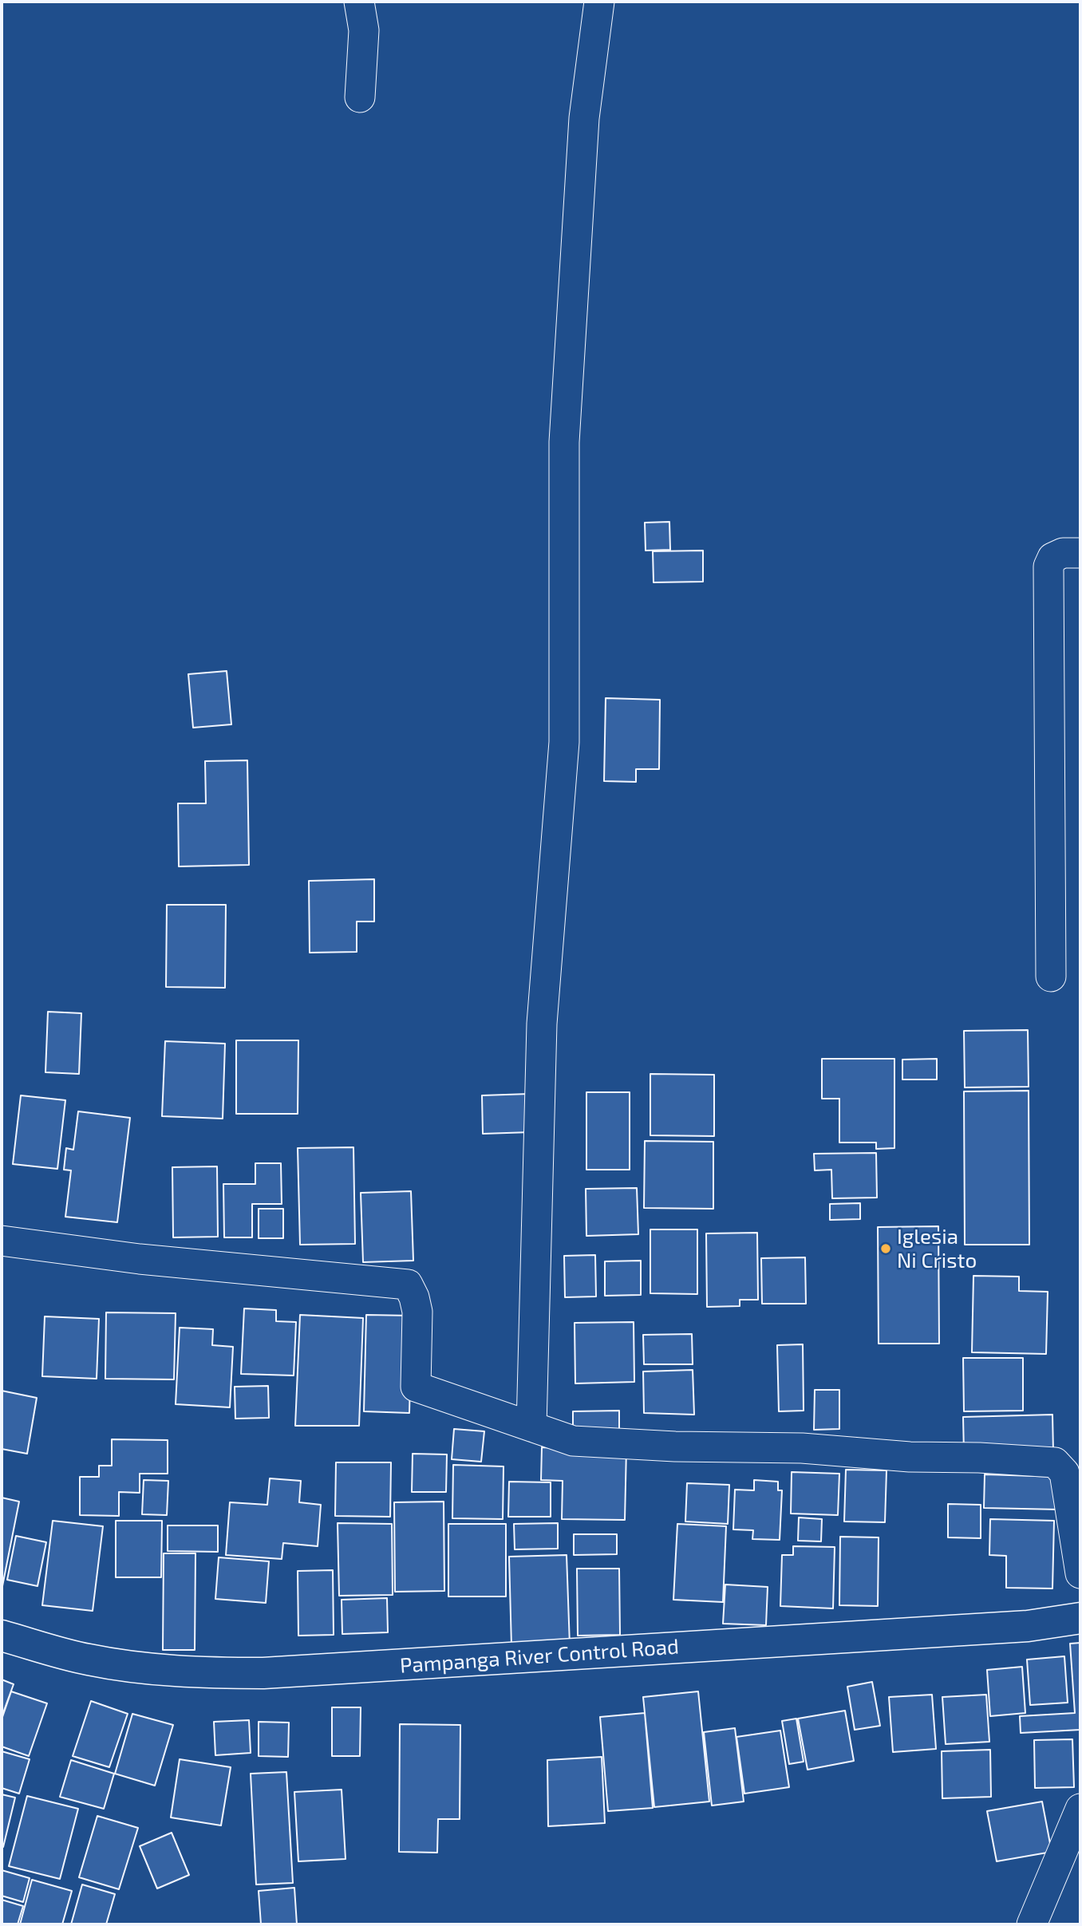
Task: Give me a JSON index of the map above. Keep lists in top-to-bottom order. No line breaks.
{"streets":{"main road":["Pampanga River Control Road"]},"places":["Iglesia Ni Cristo"]}
